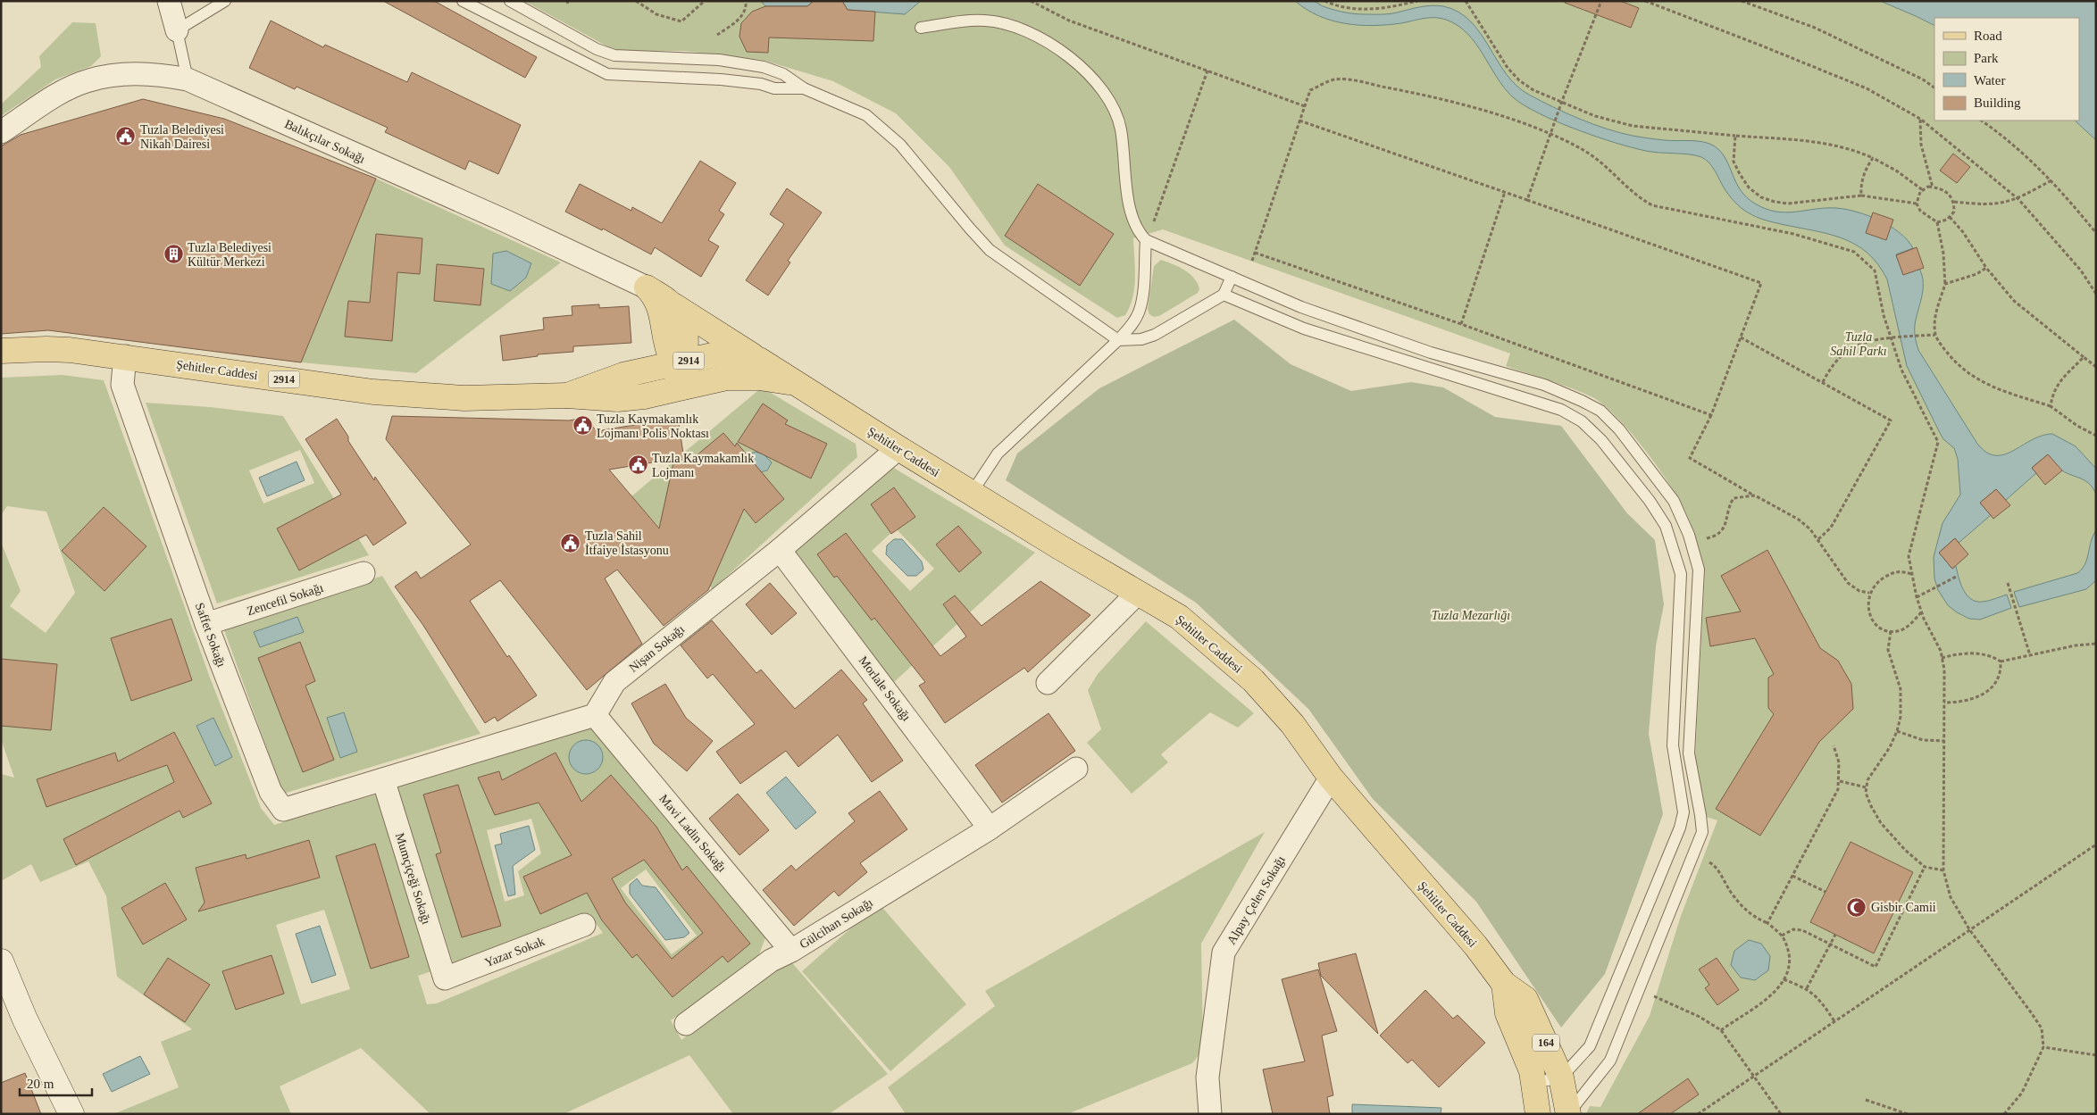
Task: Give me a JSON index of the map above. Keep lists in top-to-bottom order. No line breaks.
{"streets":{"main road":["2914","Şehitler Caddesi","164"],"street":["Balıkçılar Sokağı","Zencefil Sokağı","Saffet Sokağı","Nişan Sokağı","Morlale Sokağı","Mavi Ladin Sokağı","Mumçiçeği Sokağı","Alpay Çelen Sokağı","Gülcihan Sokağı","Yazar Sokak"]},"crossings":[["Şehitler Caddesi","Saffet Sokağı"],["Şehitler Caddesi","Nişan Sokağı"],["Şehitler Caddesi","Alpay Çelen Sokağı"],["Şehitler Caddesi","164"],["Zencefil Sokağı","Saffet Sokağı"],["Saffet Sokağı","Mumçiçeği Sokağı"],["Nişan Sokağı","Morlale Sokağı"],["Nişan Sokağı","Mavi Ladin Sokağı"],["Morlale Sokağı","Gülcihan Sokağı"],["Mavi Ladin Sokağı","Gülcihan Sokağı"],["Mumçiçeği Sokağı","Yazar Sokak"]],"parks":["Tuzla Sahil Parkı","Tuzla Mezarlığı"],"places":{"public building":["Tuzla Belediyesi Nikah Dairesi","Tuzla Kaymakamlık Lojmanı Polis Noktası","Tuzla Kaymakamlık Lojmanı","Tuzla Sahil İtfaiye İstasyonu"],"building":["Tuzla Belediyesi Kültür Merkezi"],"mosque":["Gisbir Camii"]},"legend":["Road","Park","Water","Building"],"scale_bar":"20 m"}
